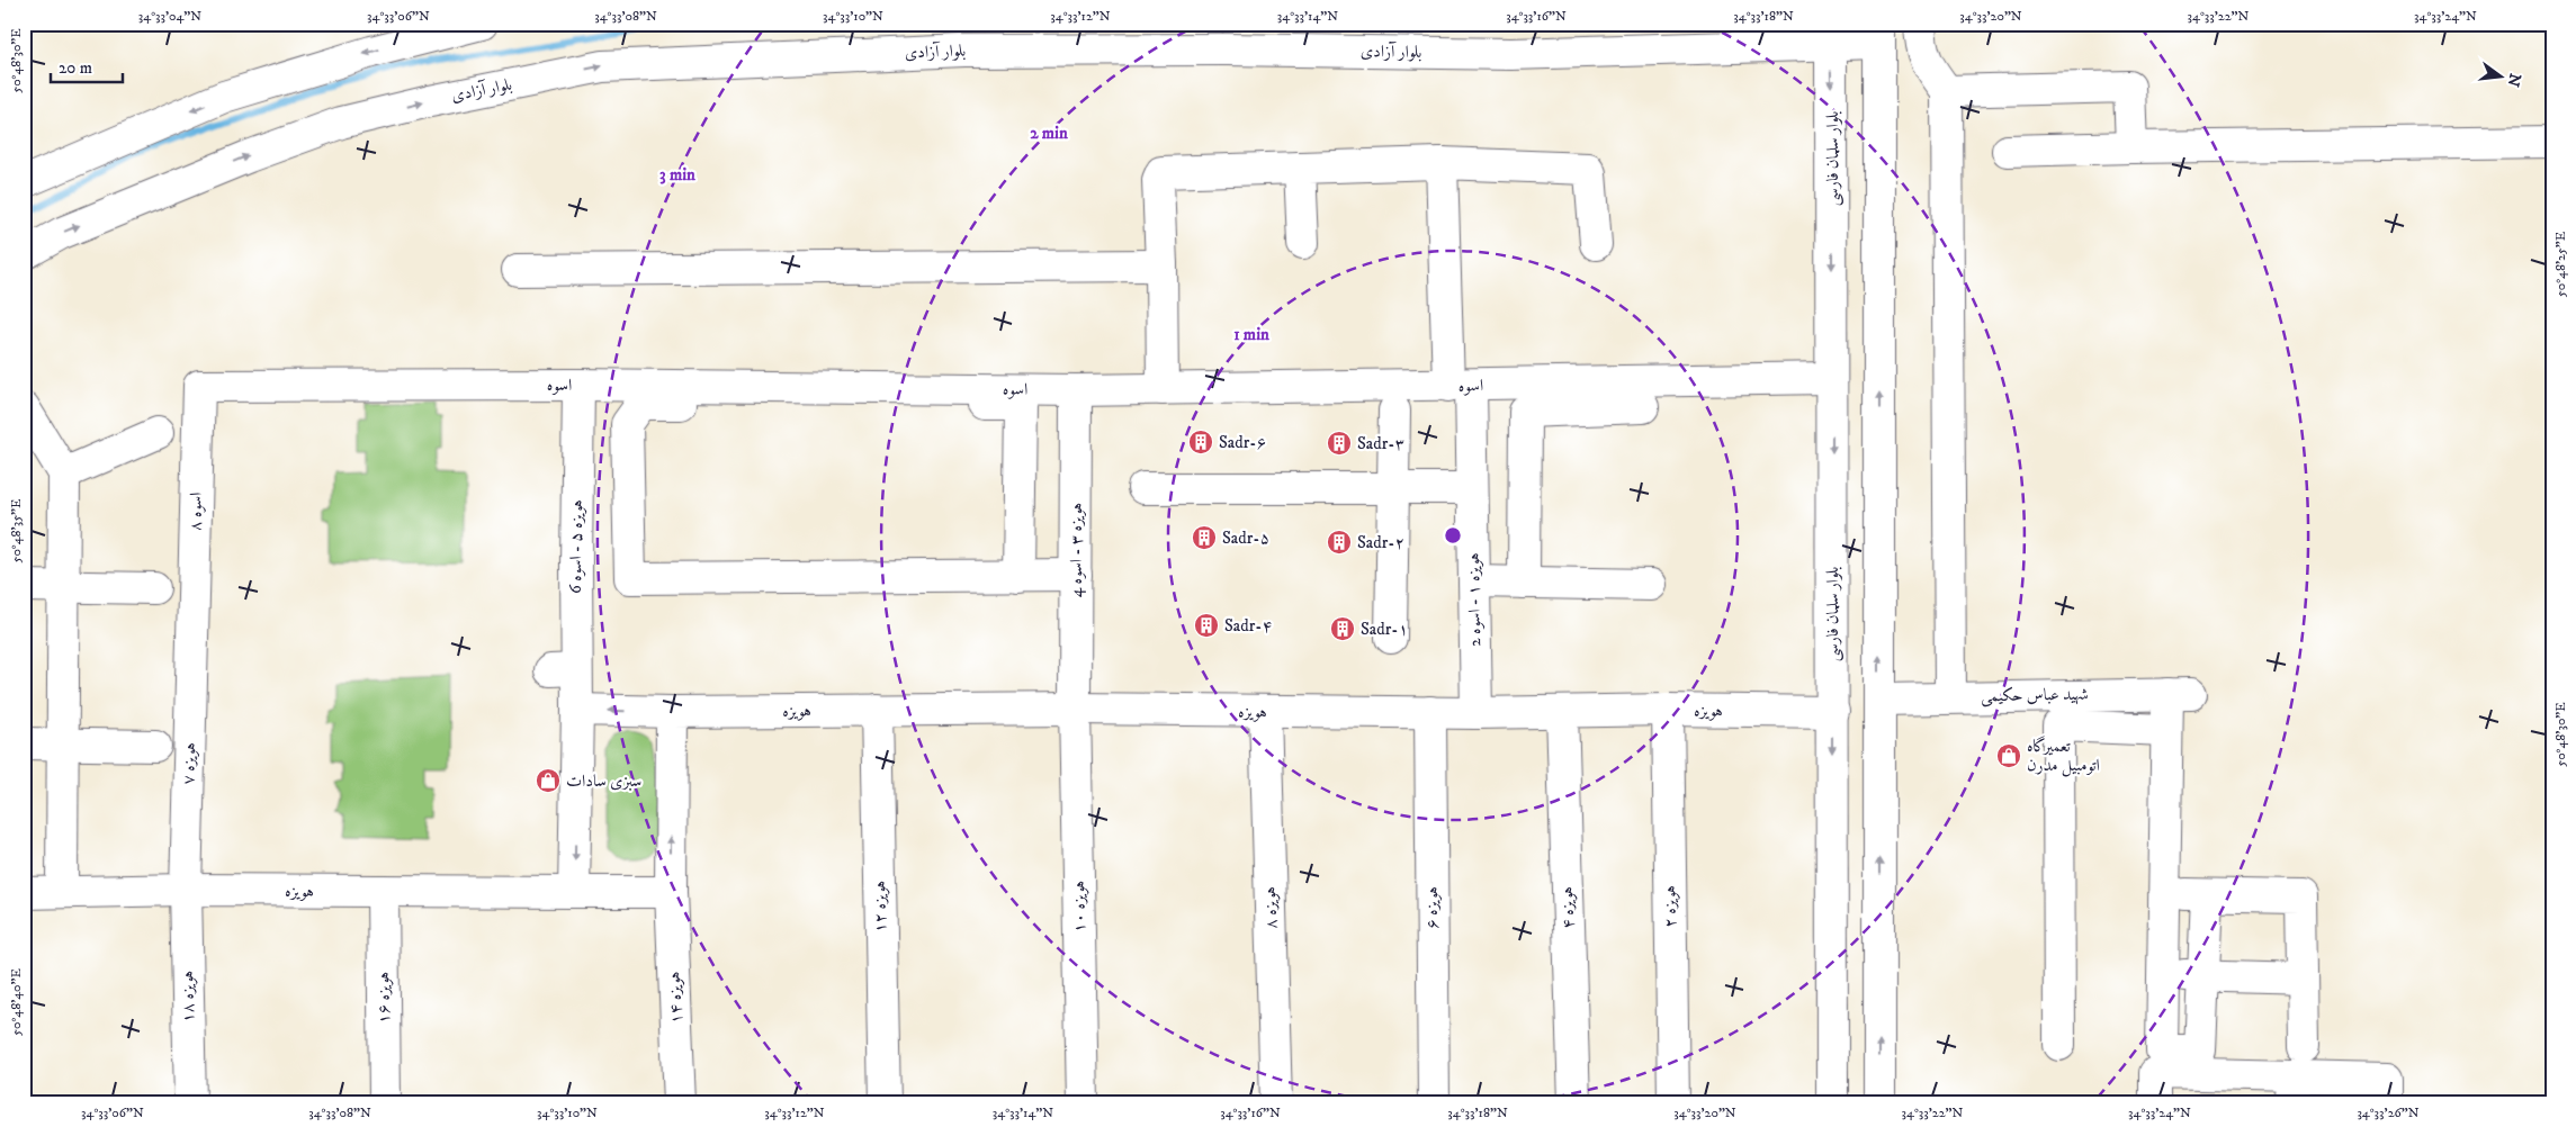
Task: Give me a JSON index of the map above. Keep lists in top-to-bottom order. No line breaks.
{"streets":{"street":["بلوار آزادی","بلوار سلمان فارسی","اسوه","اسوه ۸","هویزه ۵ - اسوه 6","هویزه ۳ - اسوه 4","هویزه ۱ - اسوه 2","شهید عباس حکیمی","هویزه","هویزه ۷","هویزه ۱۲","هویزه ۱۰","هویزه ۲","هویزه ۸","هویزه ۶","هویزه ۴","هویزه ‍۱۸","هویزه ‍۱۶","هویزه ۱۴"]},"crossings":[["بلوار آزادی","بلوار سلمان فارسی"],["بلوار سلمان فارسی","اسوه"],["بلوار سلمان فارسی","هویزه"],["اسوه","اسوه ۸"],["اسوه","هویزه ۵ - اسوه 6"],["اسوه","هویزه ۳ - اسوه 4"],["اسوه","هویزه ۱ - اسوه 2"],["اسوه ۸","هویزه ۷"],["هویزه ۵ - اسوه 6","هویزه"],["هویزه ۳ - اسوه 4","هویزه"],["هویزه ۳ - اسوه 4","هویزه ۱۰"],["هویزه ۱ - اسوه 2","هویزه"],["هویزه","هویزه ۷"],["هویزه","هویزه ۱۲"],["هویزه","هویزه ۱۰"],["هویزه","هویزه ۲"],["هویزه","هویزه ۸"],["هویزه","هویزه ۶"],["هویزه","هویزه ۴"],["هویزه","هویزه ‍۱۸"],["هویزه","هویزه ‍۱۶"],["هویزه","هویزه ۱۴"],["هویزه ۷","هویزه ‍۱۸"]],"places":{"building":["Sadr-۶","Sadr-۳","Sadr-۵","Sadr-۲","Sadr-۴","Sadr-۱"],"shop":["تعمیرگاه اتومبیل مدرن","سبزی سادات"]},"scale_bar":"20 m","north":"right","coordinates":["34°33'04\"N","34°33'06\"N","34°33'08\"N","34°33'10\"N","34°33'12\"N","34°33'14\"N","34°33'16\"N","34°33'18\"N","34°33'20\"N","34°33'22\"N","34°33'24\"N","50°48'30\"E","50°48'25\"E","50°48'35\"E","50°48'40\"E","34°33'26\"N"],"rings":["2 min","3 min","1 min"]}
